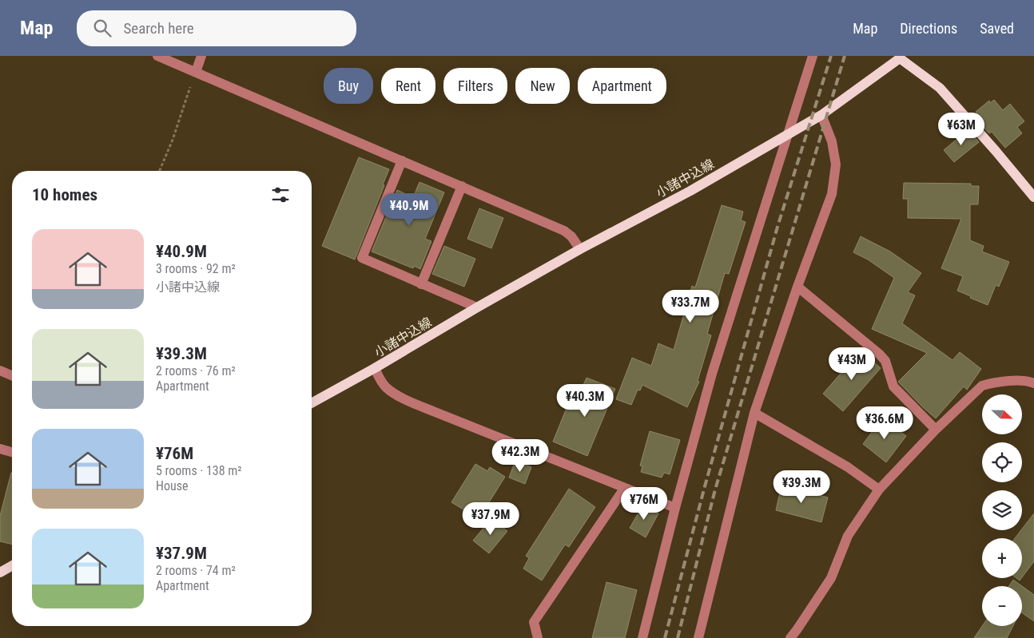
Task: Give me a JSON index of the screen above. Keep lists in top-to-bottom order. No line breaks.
{"streets":{"main road":["小諸中込線"]},"north":"right","page":{"header":"Map","search":"Search here","nav":["Map","Directions","Saved"],"chip":["Buy","Rent","Filters","New","Apartment"],"price":["¥63M","¥40.9M","¥33.7M","¥43M","¥40.3M","¥36.6M","¥42.3M","¥39.3M","¥76M","¥37.9M"],"heading":"10 homes","list":[{"name":"¥40.9M","note":"3 rooms · 92 m² · 小諸中込線"},{"name":"¥39.3M","note":"2 rooms · 76 m² · Apartment"},{"name":"¥76M","note":"5 rooms · 138 m² · House"},{"name":"¥37.9M","note":"2 rooms · 74 m² · Apartment"}],"map_buttons":["+","−"]}}
